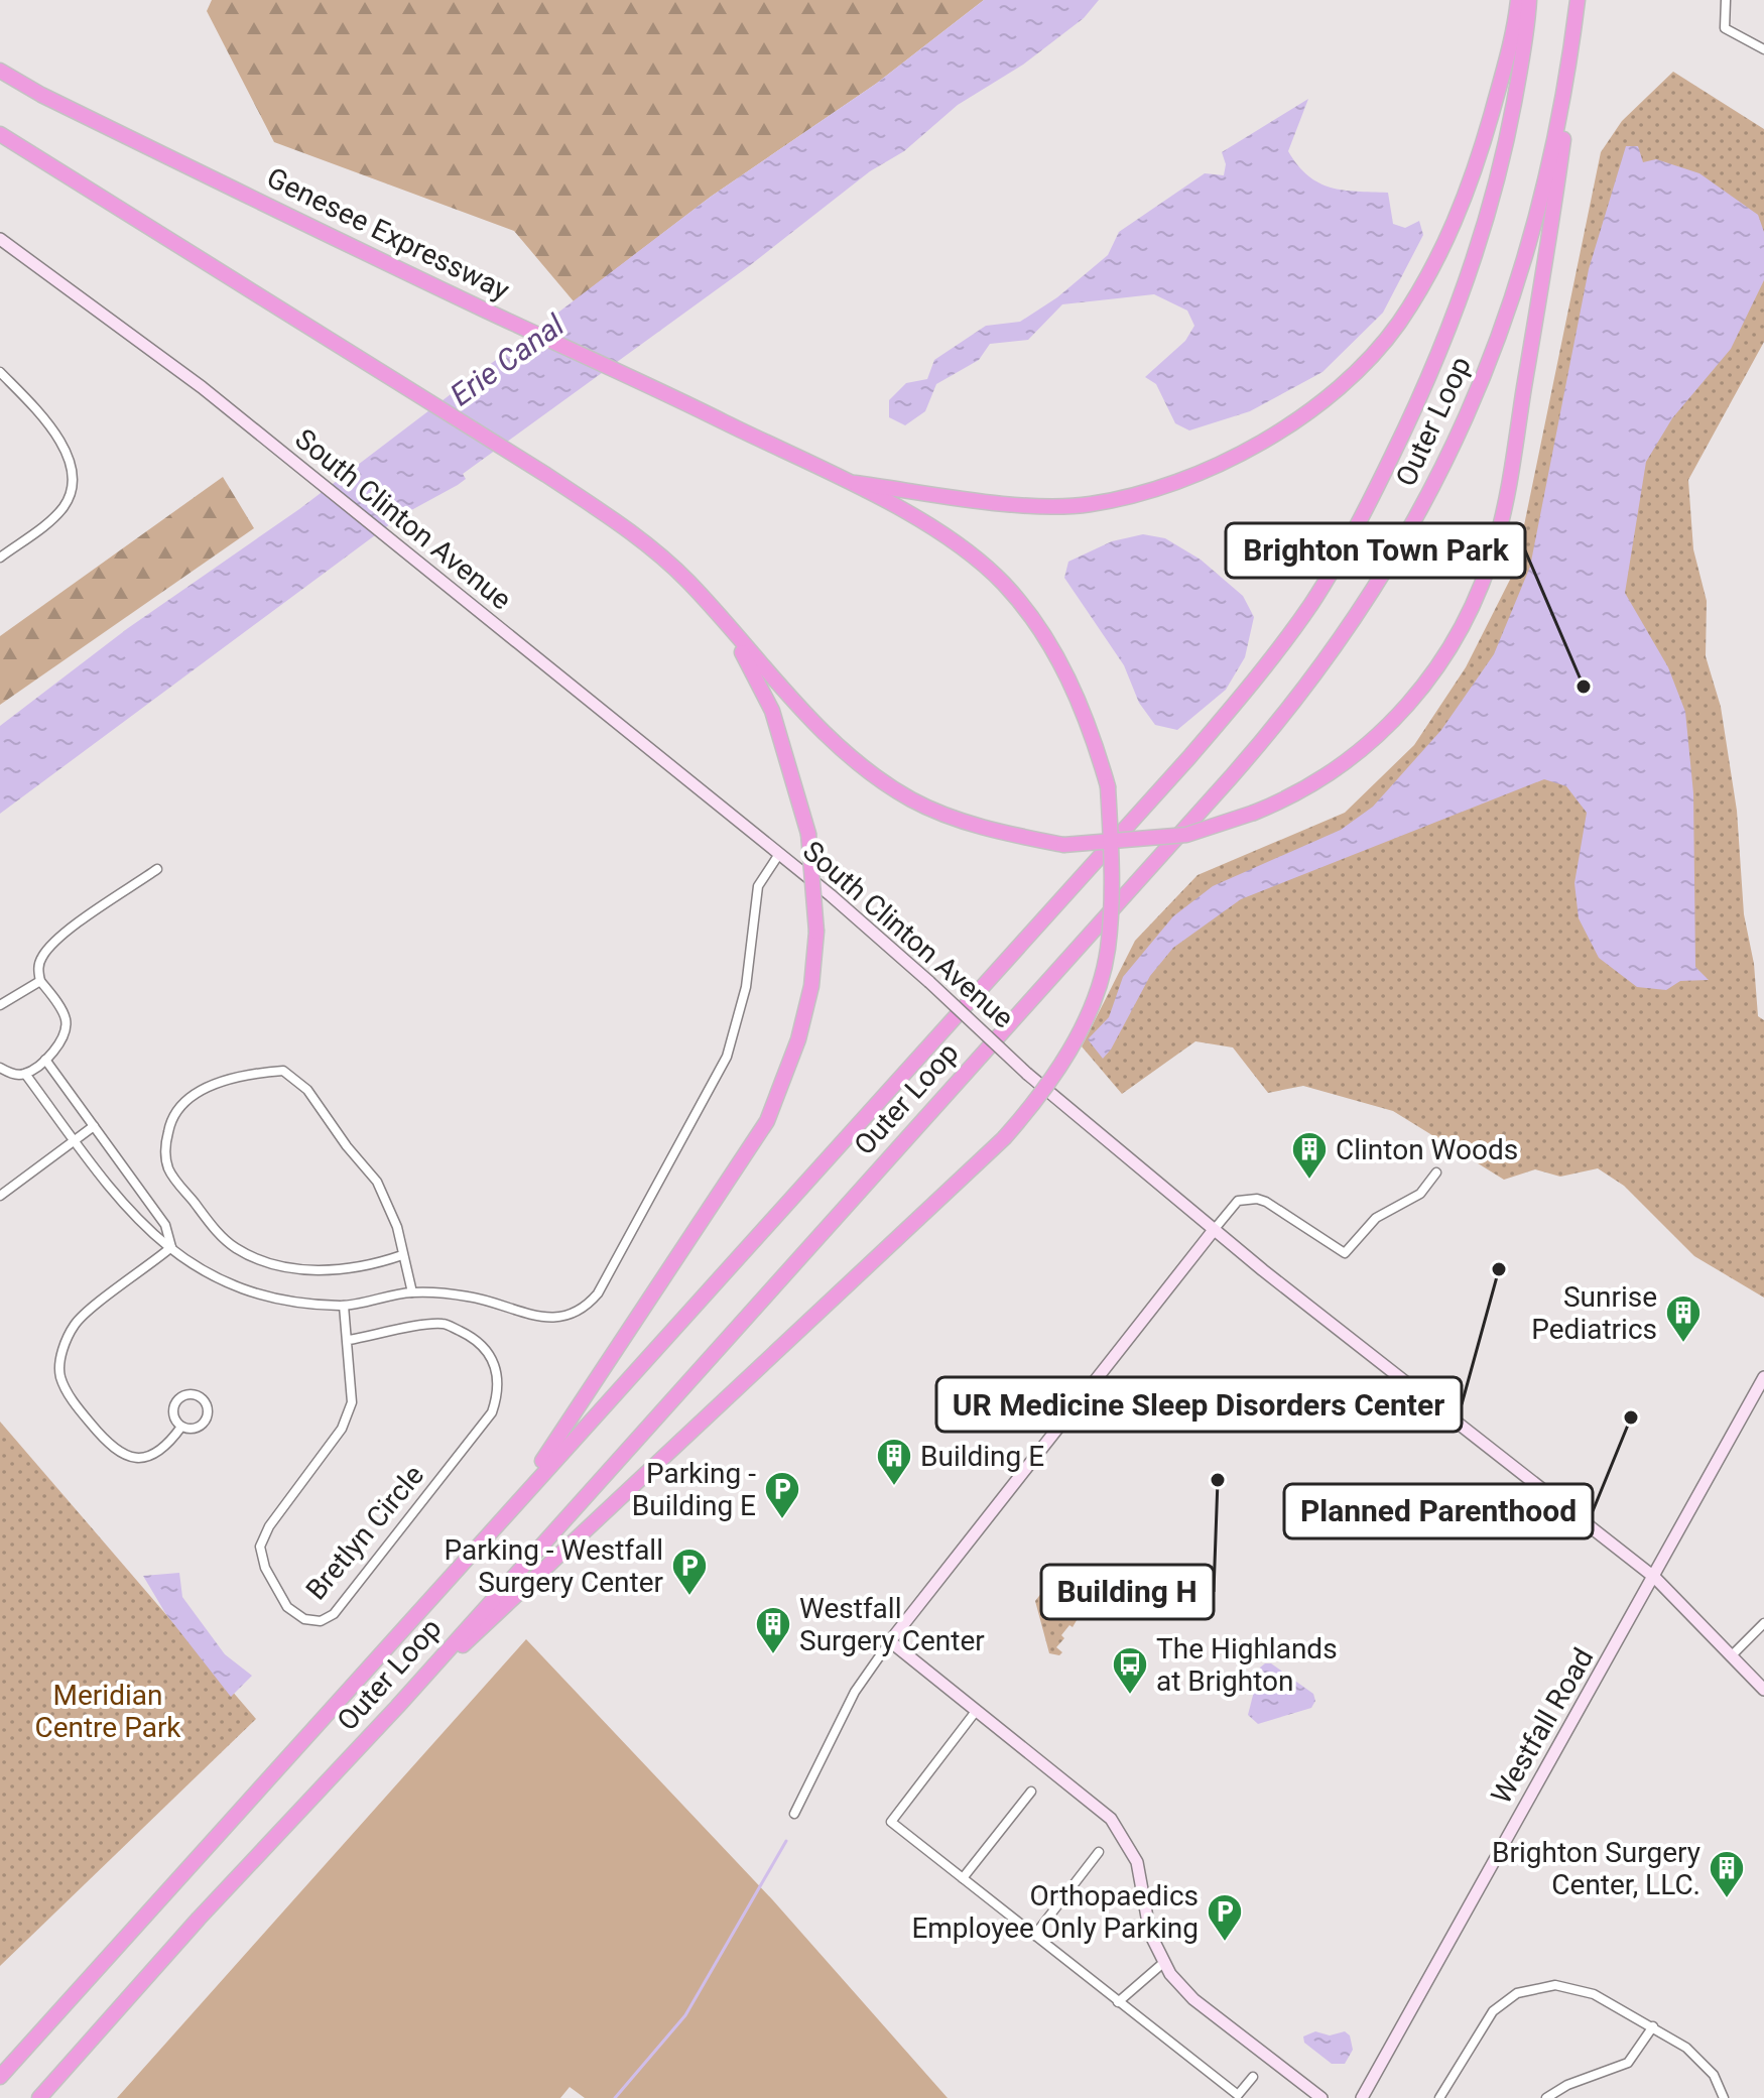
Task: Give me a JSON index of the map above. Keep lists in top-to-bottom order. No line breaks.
{"streets":{"highway":["Genesee Expressway","Outer Loop"],"street":["South Clinton Avenue","Bretlyn Circle","Westfall Road"]},"crossings":[["Genesee Expressway","Outer Loop"],["South Clinton Avenue","Westfall Road"]],"water":["Erie Canal"],"parks":["Meridian Centre Park"],"places":{"other":["Brighton Town Park","UR Medicine Sleep Disorders Center","Planned Parenthood","Building H"],"building":["Clinton Woods","Sunrise Pediatrics","Building E","Westfall Surgery Center","Brighton Surgery Center, LLC."],"parking":["Parking - Building E","Parking - Westfall Surgery Center","Orthopaedics Employee Only Parking"],"bus stop":["The Highlands at Brighton"]}}
